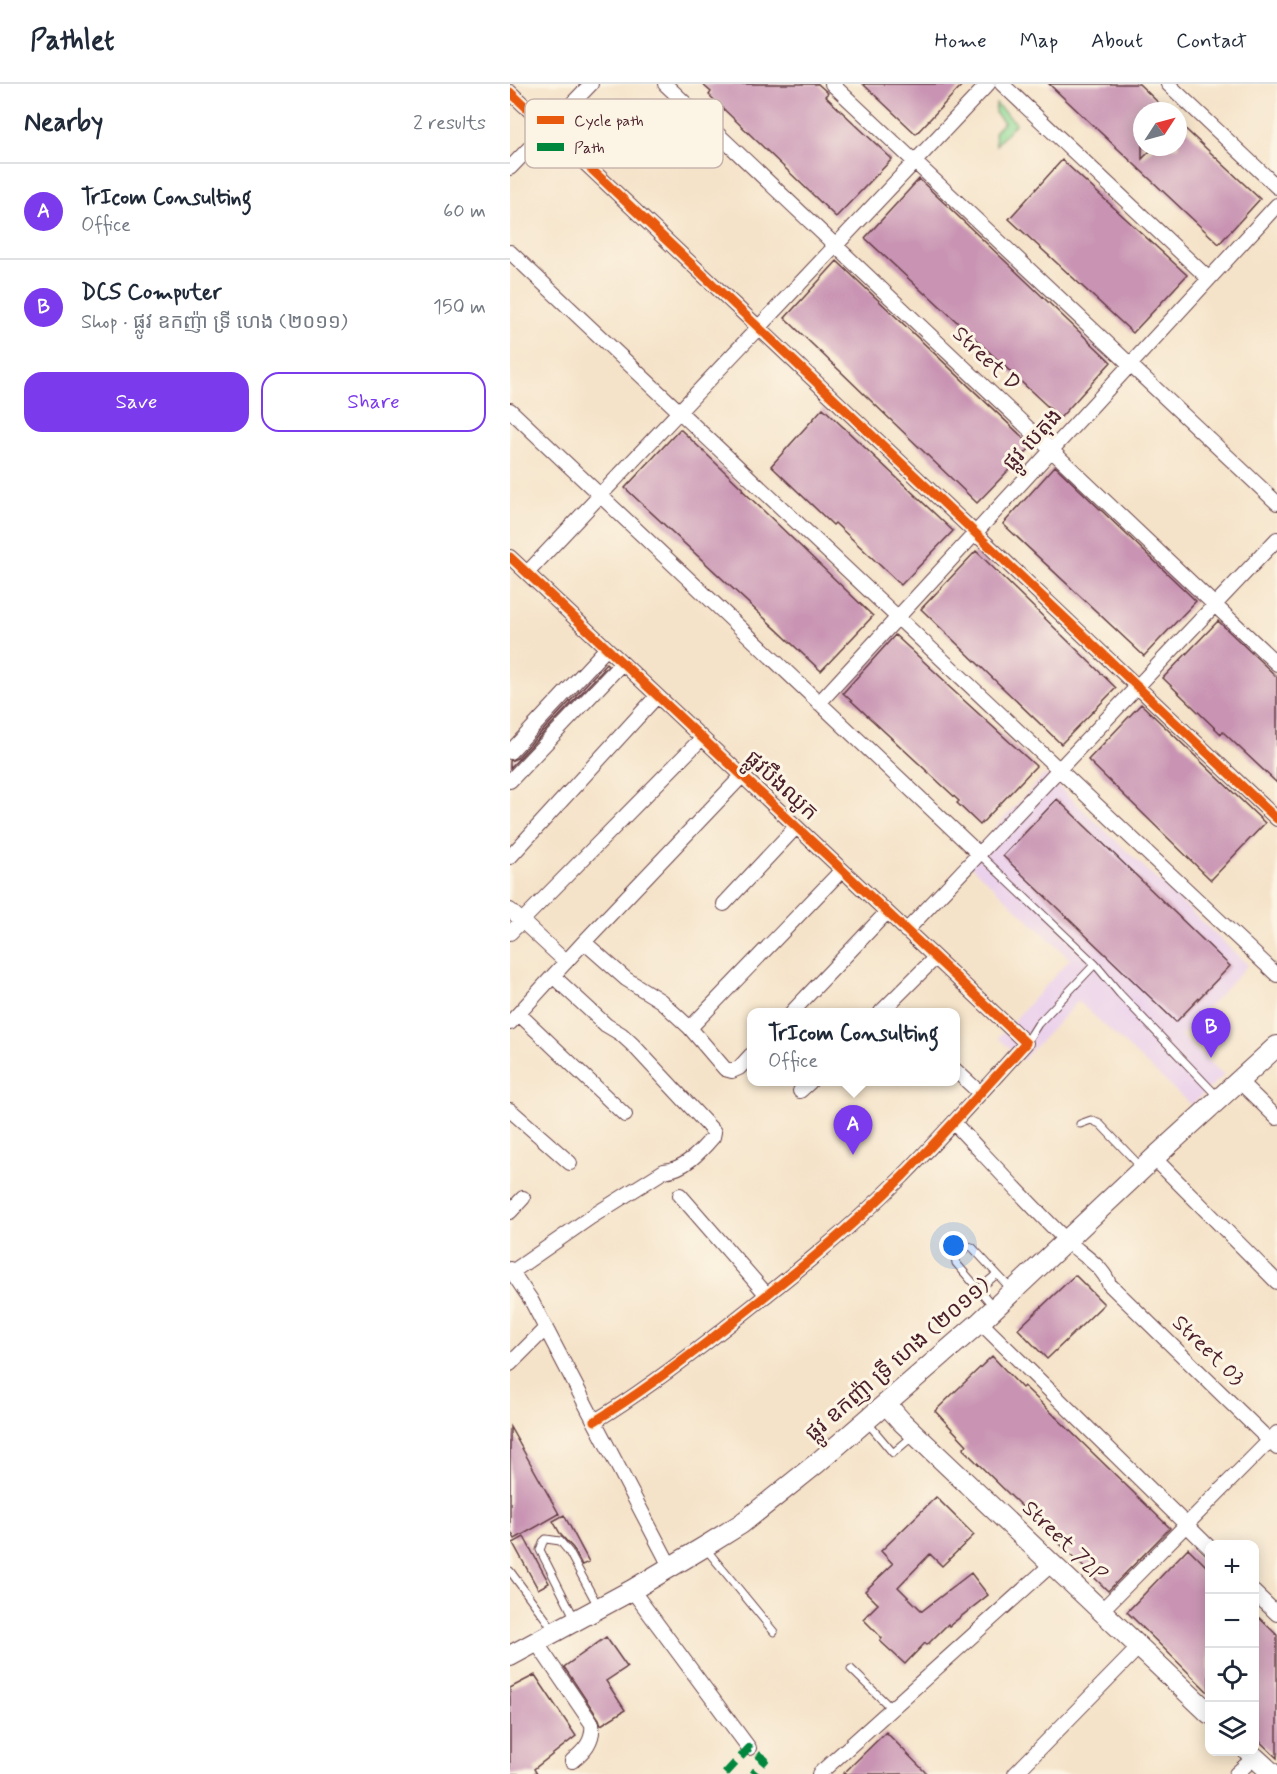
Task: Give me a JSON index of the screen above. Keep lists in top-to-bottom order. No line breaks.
{"streets":{"main road":["ផ្លូវ ឧកញ៉ា ទ្រី ហេង (២០១១)","Street 72P"],"street":["Street D","ផ្លូវ បេតុង","ផ្លូវបឹងឈូក","Street 03"]},"crossings":[["Street D","ផ្លូវ បេតុង"],["Street 03","ផ្លូវ ឧកញ៉ា ទ្រី ហេង (២០១១)"],["ផ្លូវ ឧកញ៉ា ទ្រី ហេង (២០១១)","Street 72P"]],"legend":["Cycle path","Path"],"north":"top right","page":{"header":"Pathlet","nav":["Home","Map","About","Contact"],"heading":["Nearby","2 results"],"list":[{"mark":"A","name":"TrIcom Consulting","note":"Office","value":"60 m"},{"mark":"B","name":"DCS Computer","note":"Shop · ផ្លូវ ឧកញ៉ា ទ្រី ហេង (២០១១)","value":"150 m"}],"buttons":["Save","Share"],"popup":["TrIcom Consulting","Office"],"pins":["B","A"],"map_buttons":["+","−"]}}
